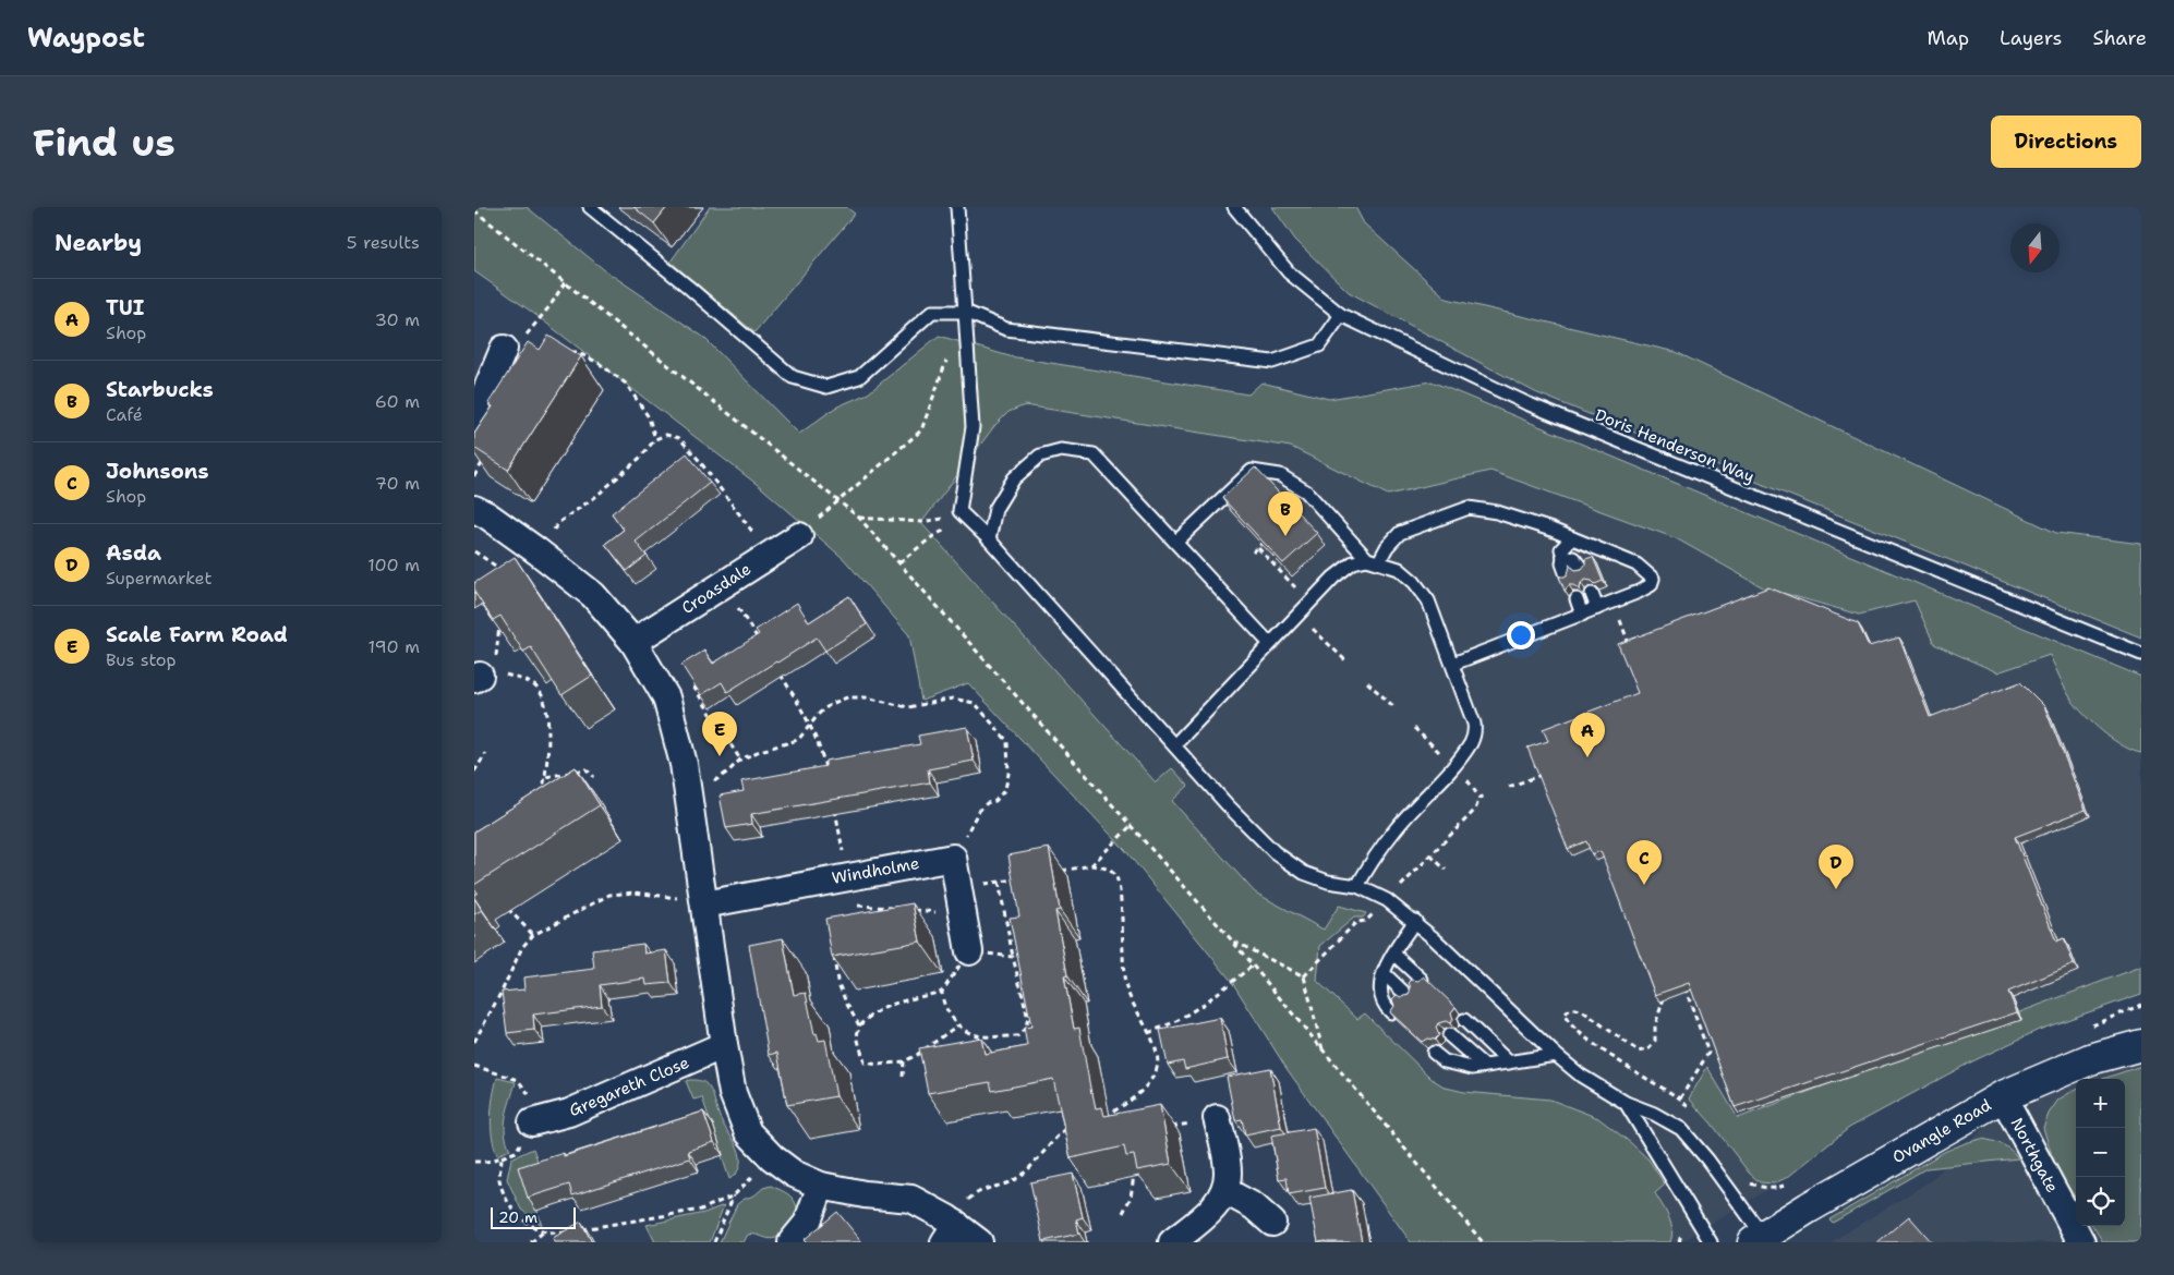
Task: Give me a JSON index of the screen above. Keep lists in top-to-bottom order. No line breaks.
{"streets":{"main road":["Ovangle Road"],"street":["Croasdale","Windholme","Gregareth Close","Northgate"],"lane":["Doris Henderson Way"]},"crossings":[["Ovangle Road","Northgate"]],"scale_bar":"20 m","north":"bottom","page":{"header":"Waypost","nav":["Map","Layers","Share"],"buttons":"Directions","title":"Find us","heading":["Nearby","5 results"],"list":[{"mark":"A","name":"TUI","note":"Shop","value":"30 m"},{"mark":"B","name":"Starbucks","note":"Café","value":"60 m"},{"mark":"C","name":"Johnsons","note":"Shop","value":"70 m"},{"mark":"D","name":"Asda","note":"Supermarket","value":"100 m"},{"mark":"E","name":"Scale Farm Road","note":"Bus stop","value":"190 m"}],"pins":["B","E","A","C","D"],"map_buttons":["+","−"],"scale":"20 m"}}
